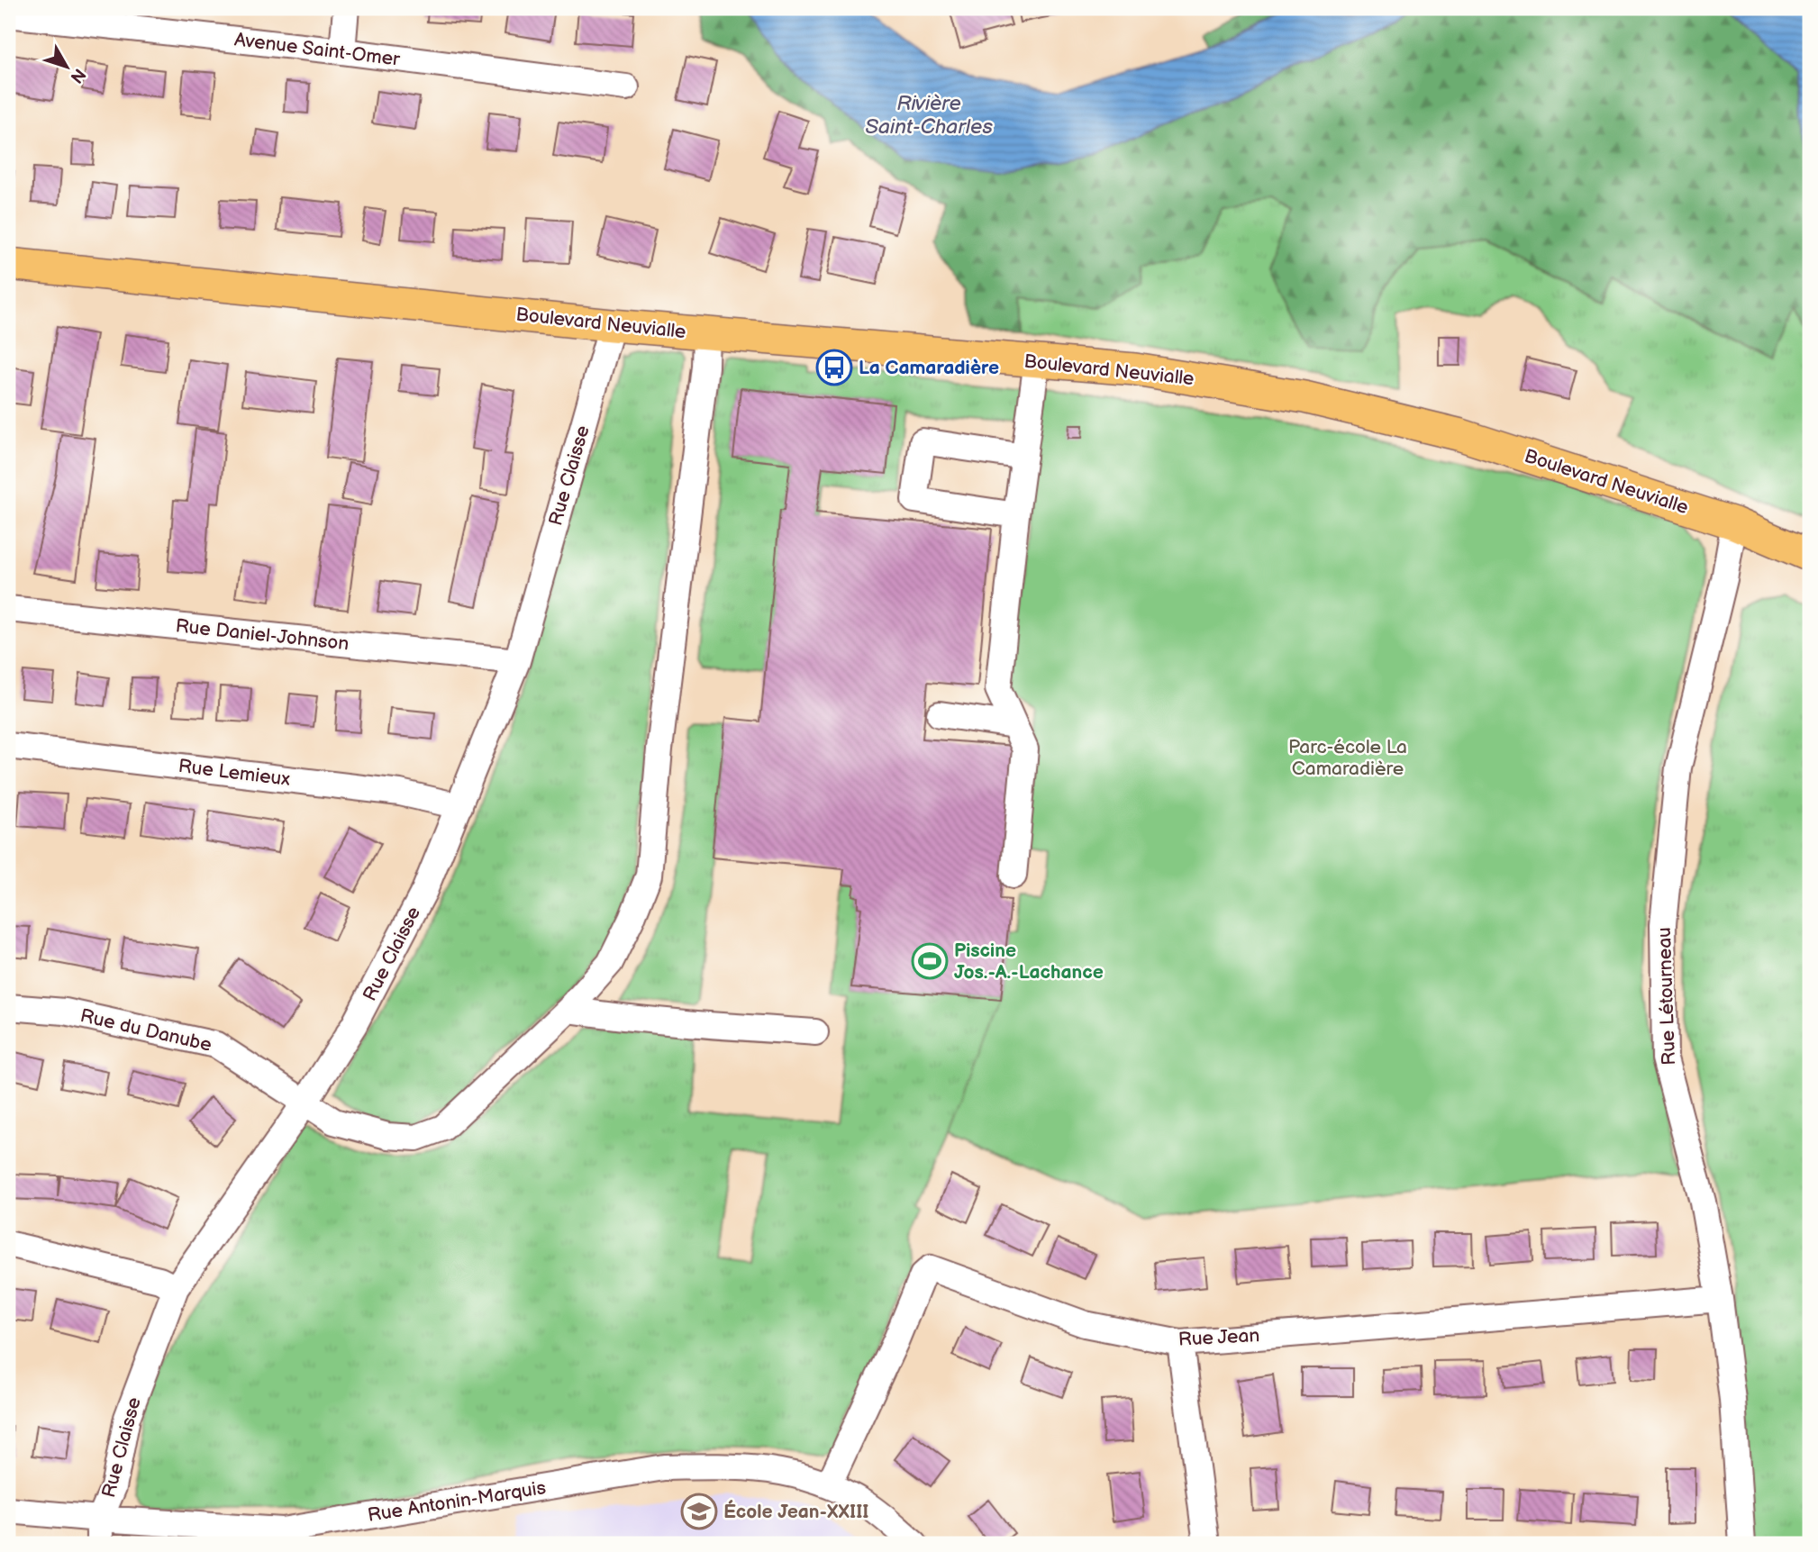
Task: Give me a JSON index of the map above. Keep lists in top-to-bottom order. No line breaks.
{"streets":{"main road":["Boulevard Neuvialle"],"street":["Avenue Saint-Omer","Rue Claisse","Rue Daniel-Johnson","Rue Lemieux","Rue Létourneau","Rue du Danube","Rue Jean","Rue Antonin-Marquis"]},"crossings":[["Boulevard Neuvialle","Rue Claisse"],["Boulevard Neuvialle","Rue Létourneau"],["Boulevard Neuvialle","Rue du Danube"],["Rue Claisse","Rue Daniel-Johnson"],["Rue Claisse","Rue Lemieux"],["Rue Claisse","Rue du Danube"],["Rue Claisse","Rue Antonin-Marquis"],["Rue Létourneau","Rue Jean"],["Rue Jean","Rue Antonin-Marquis"]],"water":["Rivière Saint-Charles"],"parks":["Parc-école La Camaradière"],"places":{"bus stop":["La Camaradière"],"sports":["Piscine Jos.-A.-Lachance"],"school or university":["École Jean-XXIII"]},"north":"bottom right"}
